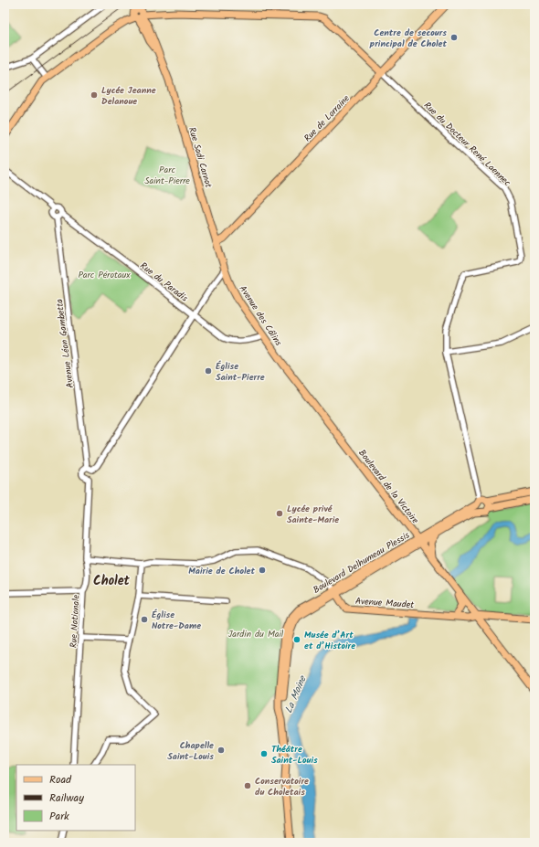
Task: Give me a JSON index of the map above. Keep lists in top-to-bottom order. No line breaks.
{"streets":{"main road":["Rue de Lorraine","Rue Sadi Carnot","Avenue des Câlins","Boulevard de la Victoire","Boulevard Delhumeau Plessis","Avenue Maudet"],"street":["Rue du Docteur René Laennec","Rue du Paradis","Avenue Léon Gambetta","Rue Nationale"]},"crossings":[["Rue de Lorraine","Rue du Docteur René Laennec"],["Rue de Lorraine","Rue Sadi Carnot"],["Rue Sadi Carnot","Avenue des Câlins"],["Rue du Paradis","Avenue des Câlins"],["Rue du Paradis","Avenue Léon Gambetta"],["Avenue des Câlins","Boulevard de la Victoire"],["Avenue Léon Gambetta","Rue Nationale"],["Boulevard de la Victoire","Boulevard Delhumeau Plessis"],["Boulevard de la Victoire","Avenue Maudet"],["Boulevard Delhumeau Plessis","Avenue Maudet"]],"districts":["Cholet"],"water":["La Moine"],"parks":["Parc Saint-Pierre","Parc Pérotaux","Jardin du Mail"],"places":["Centre de secours principal de Cholet","Lycée Jeanne Delanoue","Église Saint-Pierre","Lycée privé Sainte-Marie","Mairie de Cholet","Église Notre-Dame","Musée d’Art et d’Histoire","Chapelle Saint-Louis","Théâtre Saint-Louis","Conservatoire du Choletais"],"legend":["Road","Railway","Park"]}
